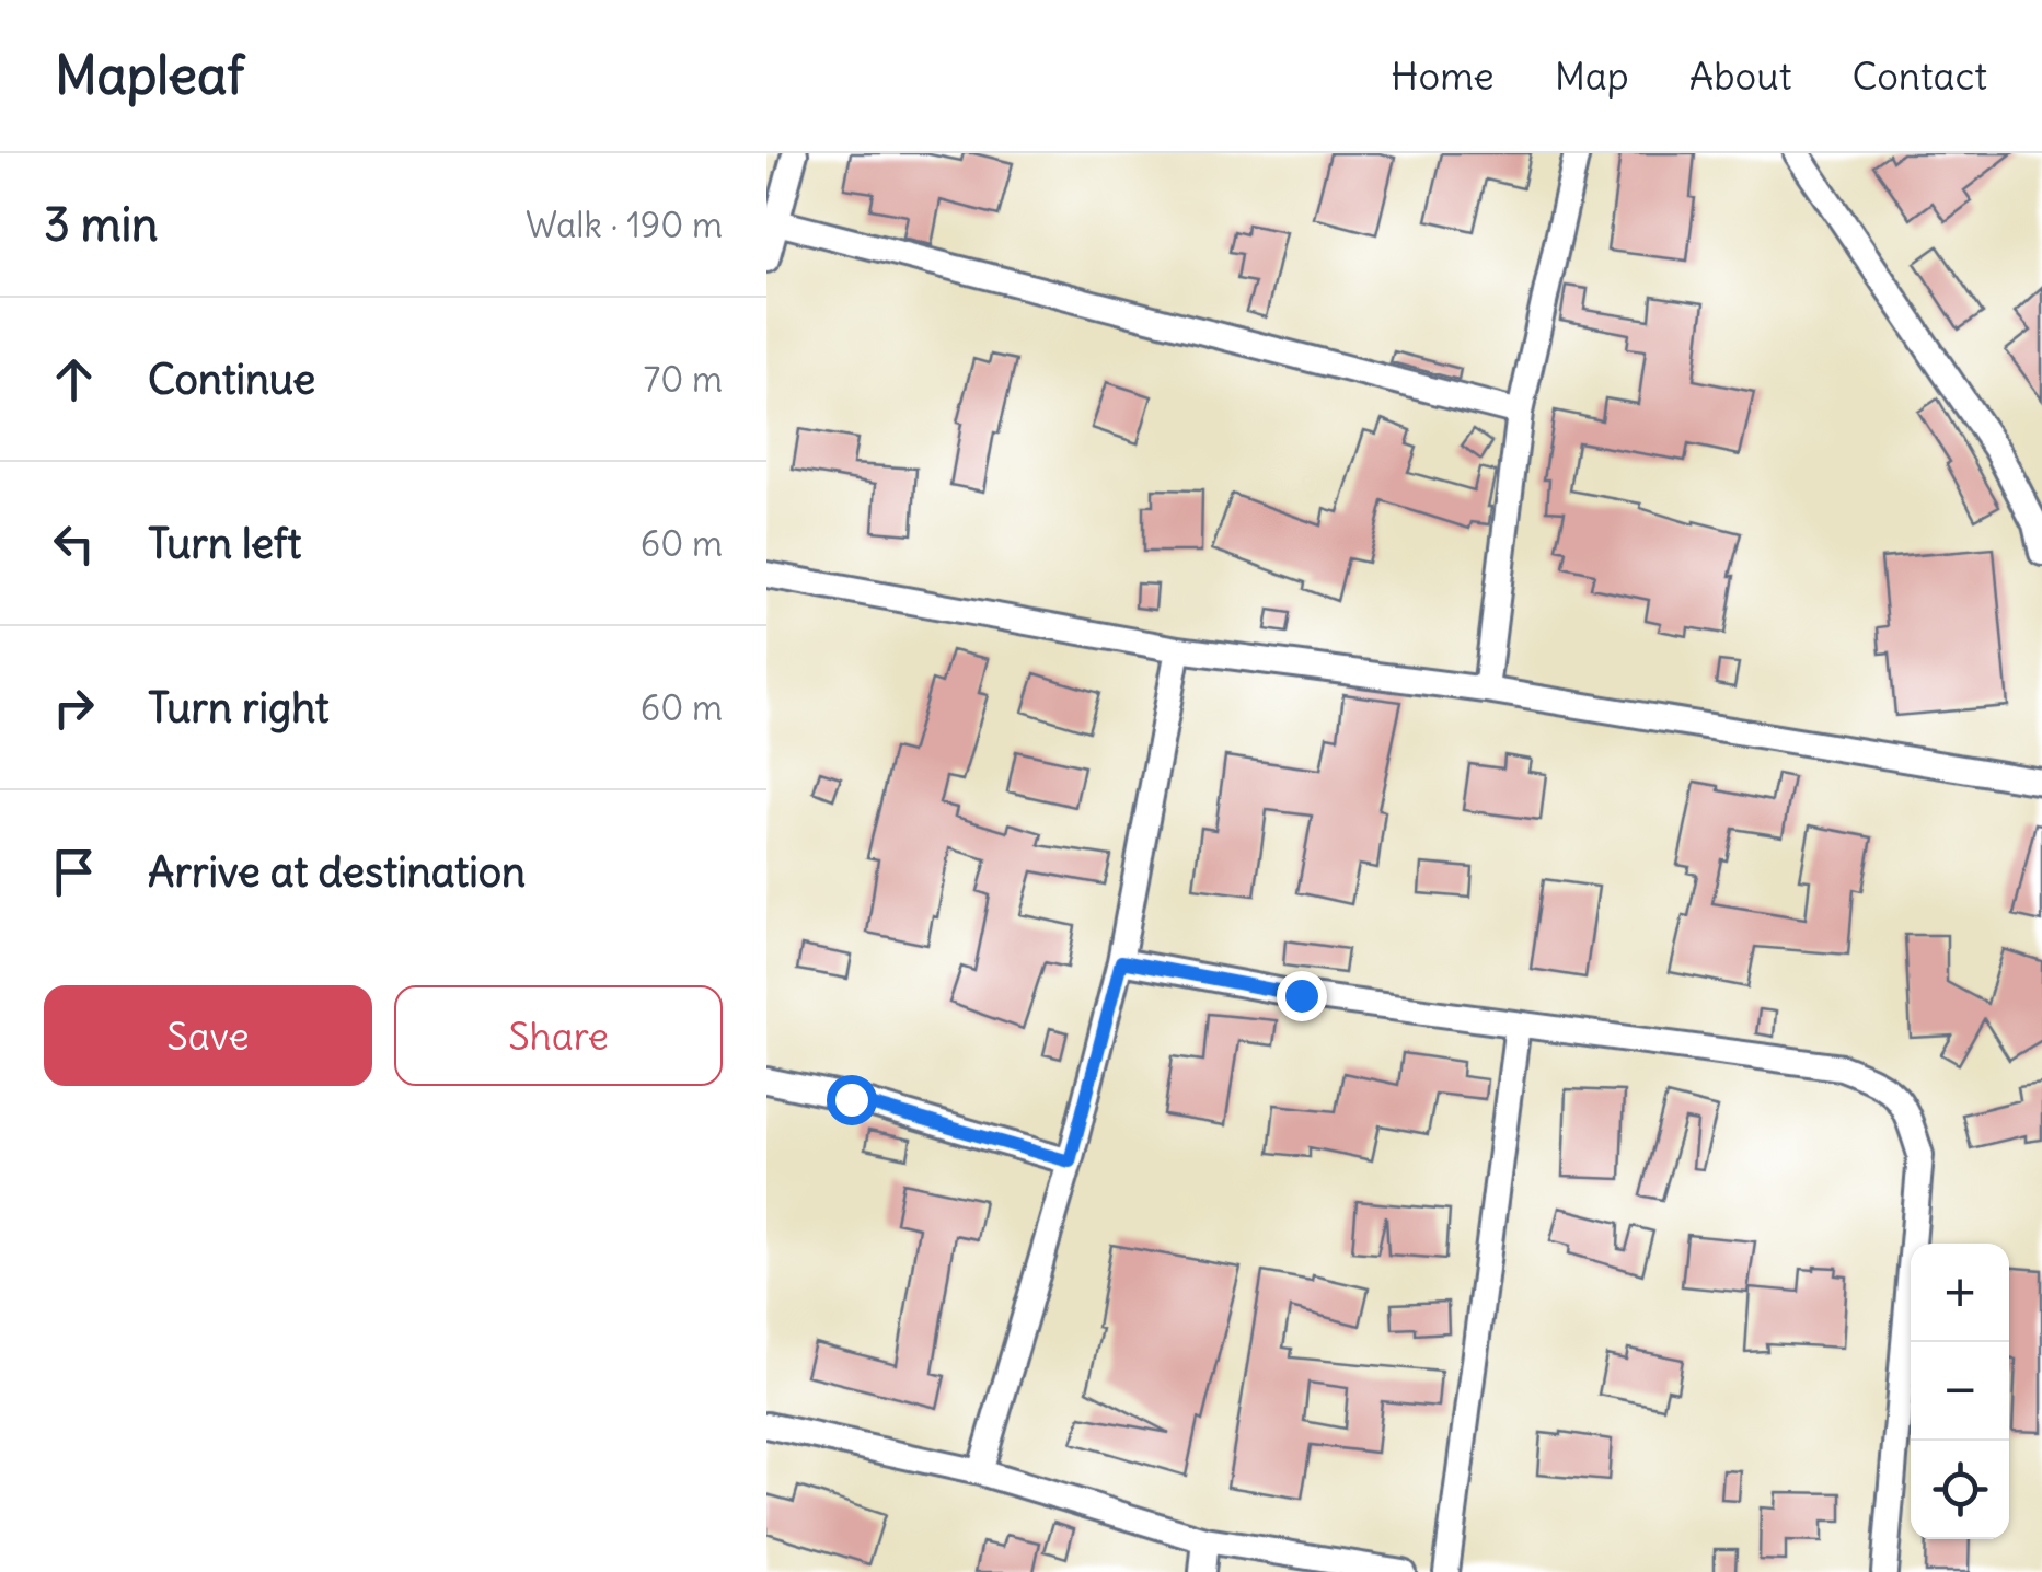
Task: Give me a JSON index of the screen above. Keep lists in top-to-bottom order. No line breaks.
{"page":{"header":"Mapleaf","nav":["Home","Map","About","Contact"],"heading":["3 min","Walk · 190 m"],"list":[["Continue","70 m"],["Turn left","60 m"],["Turn right","60 m"],"Arrive at destination"],"buttons":["Save","Share"],"map_buttons":["+","−"]}}
